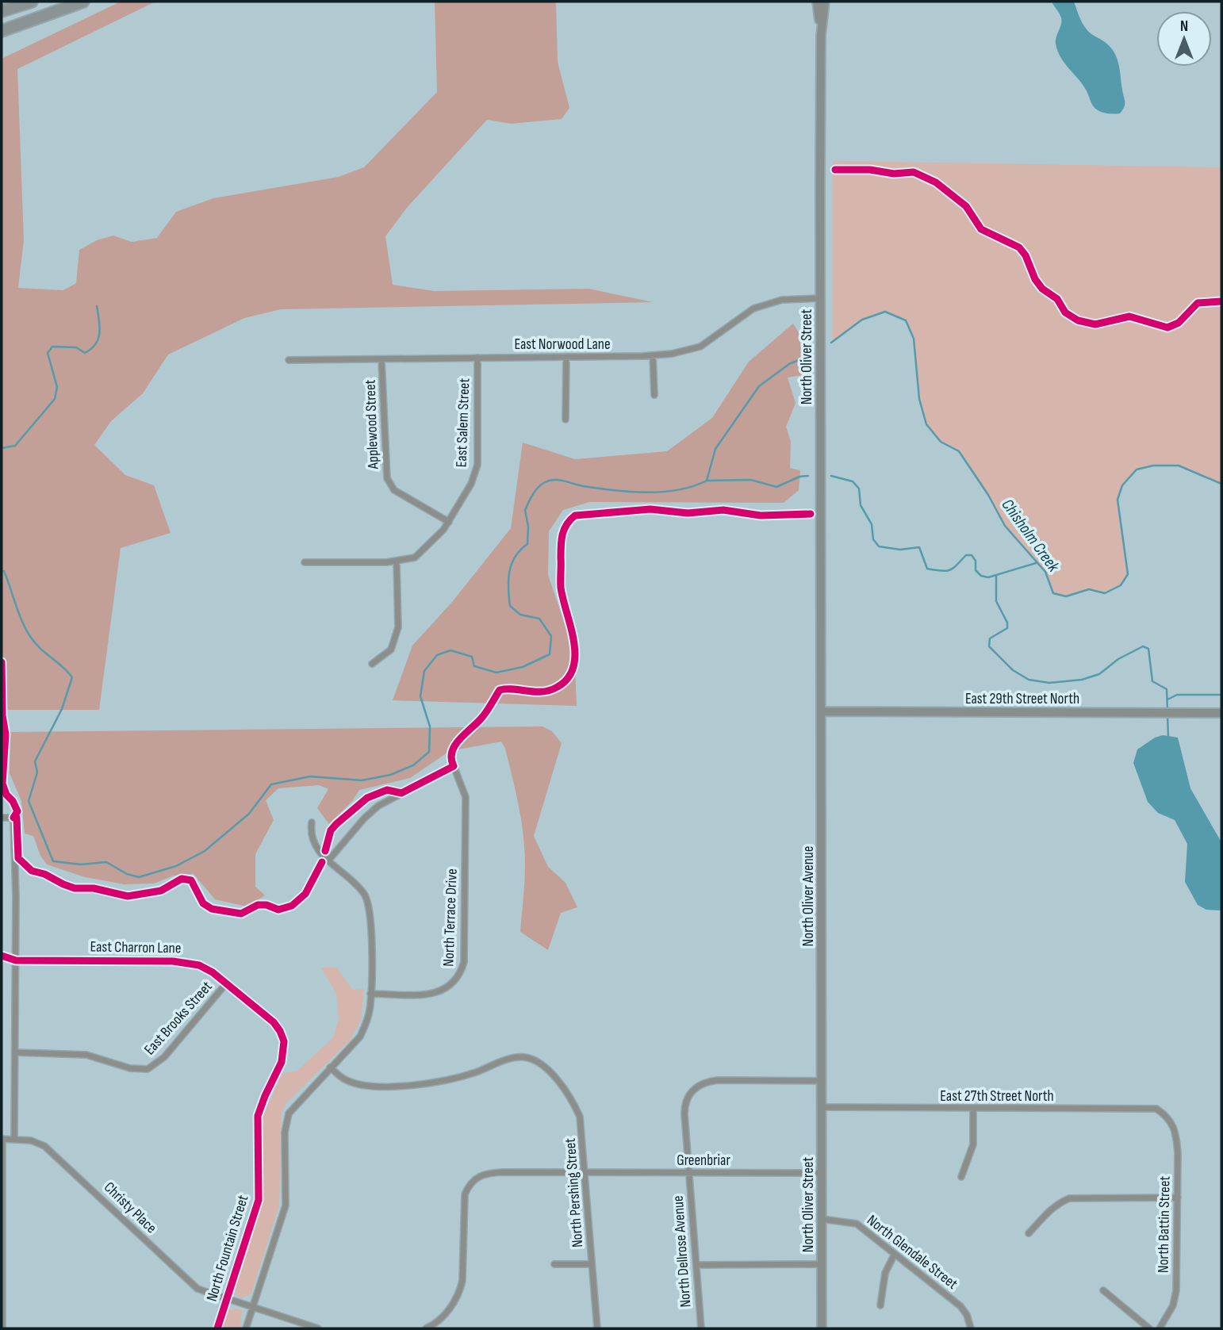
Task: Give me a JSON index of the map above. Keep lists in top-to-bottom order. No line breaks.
{"streets":{"main road":["North Oliver Street","East 29th Street North","North Oliver Avenue"],"street":["East Norwood Lane","East Salem Street","Applewood Street","North Terrace Drive","East Charron Lane","East Brooks Street","East 27th Street North","Greenbriar","North Pershing Street","Christy Place","North Battin Street","North Fountain Street","North Dellrose Avenue","North Glendale Street"]},"crossings":[["East Norwood Lane","North Oliver Street"],["East Norwood Lane","East Salem Street"],["East Norwood Lane","Applewood Street"],["North Oliver Street","East 29th Street North"],["North Oliver Street","North Oliver Avenue"],["North Oliver Street","East 27th Street North"],["North Oliver Street","Greenbriar"],["North Oliver Street","North Dellrose Avenue"],["North Oliver Street","North Glendale Street"],["East Salem Street","Applewood Street"],["East 29th Street North","North Oliver Avenue"],["North Oliver Avenue","North Dellrose Avenue"],["East Charron Lane","East Brooks Street"],["East Charron Lane","North Fountain Street"],["East 27th Street North","North Battin Street"],["Greenbriar","North Pershing Street"],["Greenbriar","North Dellrose Avenue"],["Christy Place","North Fountain Street"]],"water":["Chisholm Creek"],"north":"top"}
